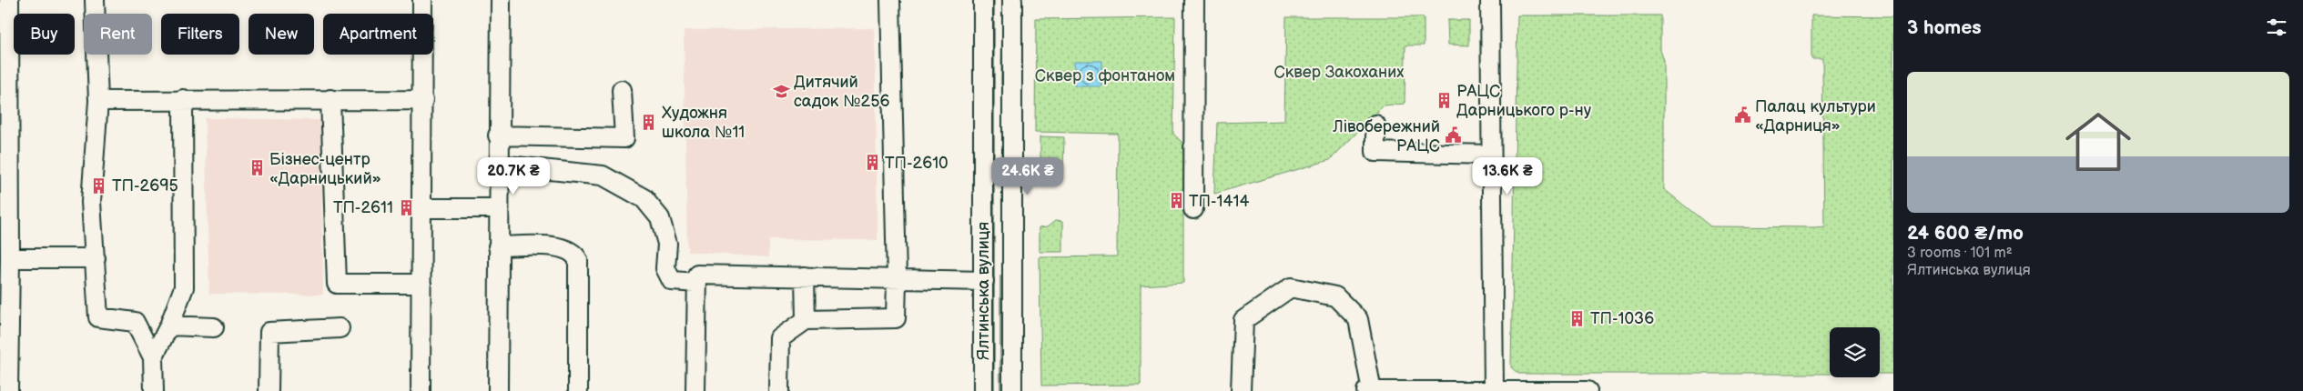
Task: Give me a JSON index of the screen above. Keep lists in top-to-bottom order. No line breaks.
{"streets":{"street":["Ялтинська вулиця"]},"parks":["Сквер Закоханих","Сквер з фонтаном"],"places":{"school or university":["Дитячий садок №256"],"building":["РАЦС Дарницького р-ну","Художня школа №11","ТП-2610","Бізнес-центр «Дарницький»","ТП-2695","ТП-1414","ТП-2611","ТП-1036"],"public building":["Палац культури «Дарниця»","Лівобережний РАЦС"]},"page":{"heading":"3 homes","chip":["Buy","Rent","Filters","New","Apartment"],"list":[{"name":"24 600 ₴/mo","note":"3 rooms · 101 m² · Ялтинська вулиця"}],"price":["20.7K ₴","24.6K ₴","13.6K ₴"]}}
